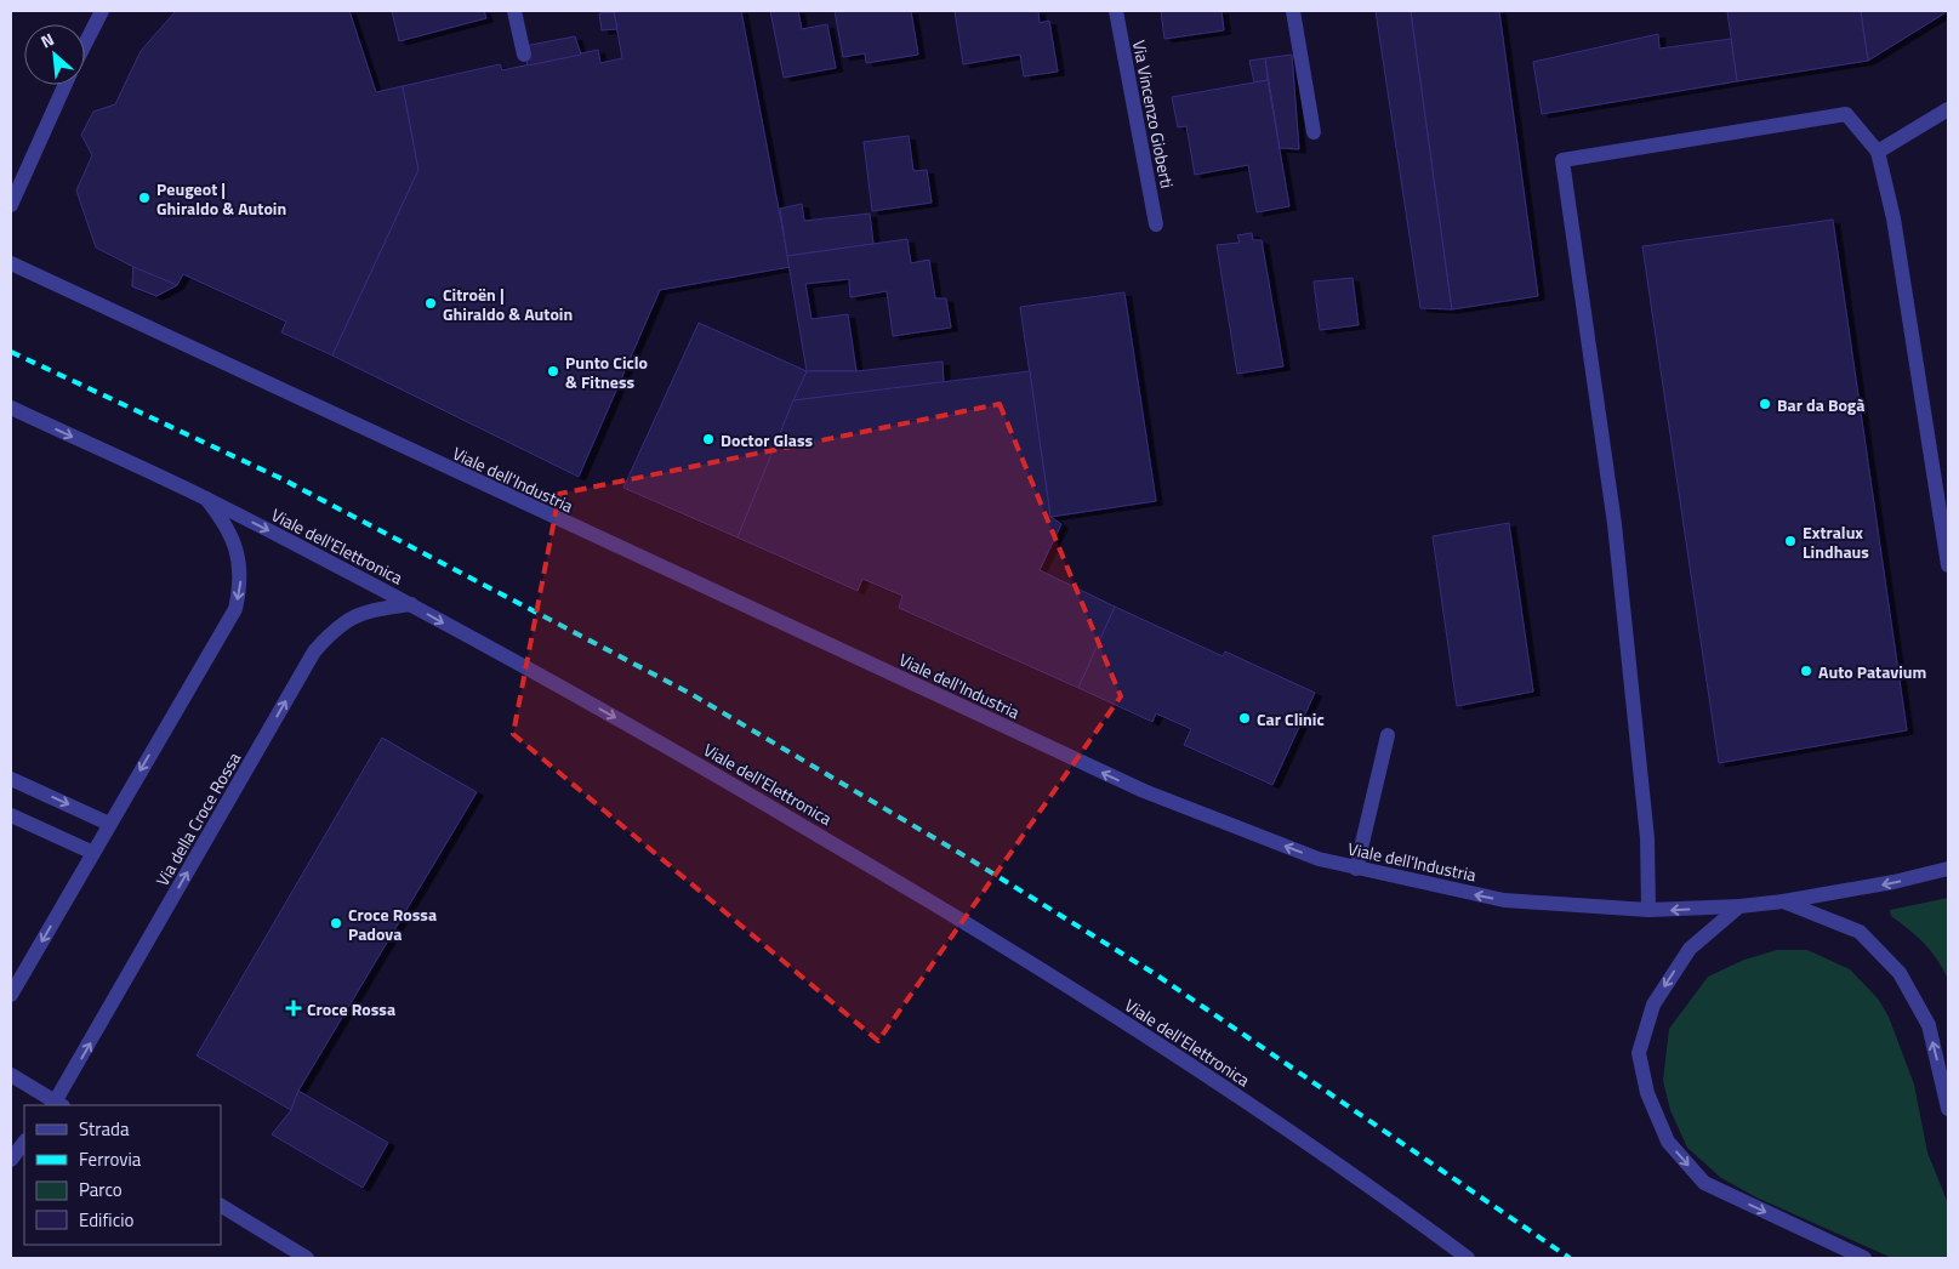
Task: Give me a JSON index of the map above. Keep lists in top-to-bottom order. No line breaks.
{"streets":{"street":["Via Vincenzo Gioberti","Viale dell'Industria","Viale dell'Elettronica","Via della Croce Rossa"]},"crossings":[["Viale dell'Elettronica","Via della Croce Rossa"]],"one_way":["Viale dell'Industria","Viale dell'Elettronica"],"places":{"other":["Peugeot | Ghiraldo & Autoin","Citroën | Ghiraldo & Autoin","Punto Ciclo & Fitness","Bar da Bogà","Doctor Glass","Extralux Lindhaus","Auto Patavium","Car Clinic","Croce Rossa Padova"],"health":["Croce Rossa"]},"legend":["Strada","Ferrovia","Parco","Edificio"],"north":"top left"}
